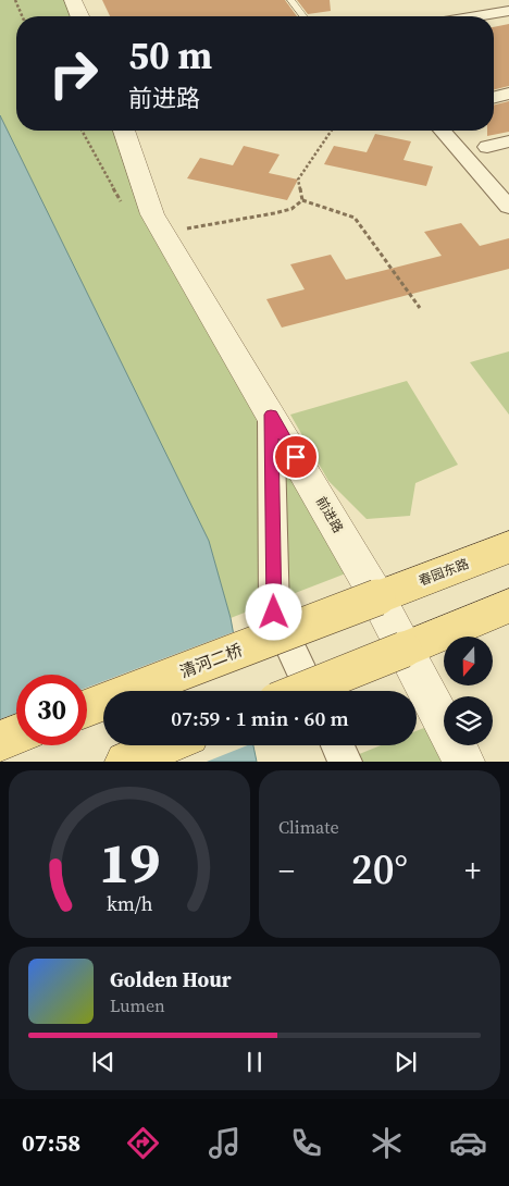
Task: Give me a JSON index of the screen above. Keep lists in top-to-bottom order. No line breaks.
{"streets":{"main road":["春园东路","清河二桥"],"street":["前进路"]},"crossings":[["前进路","春园东路"],["前进路","清河二桥"],["春园东路","清河二桥"]],"north":"bottom","page":{"turn":["50 m","前进路"],"limit":"30","trip":"07:59 · 1 min · 60 m","tile":"Climate","heat":["−","20°","+"],"song":["Golden Hour","Lumen"],"tabs":"07:58","gauge":["19","km/h"]}}
